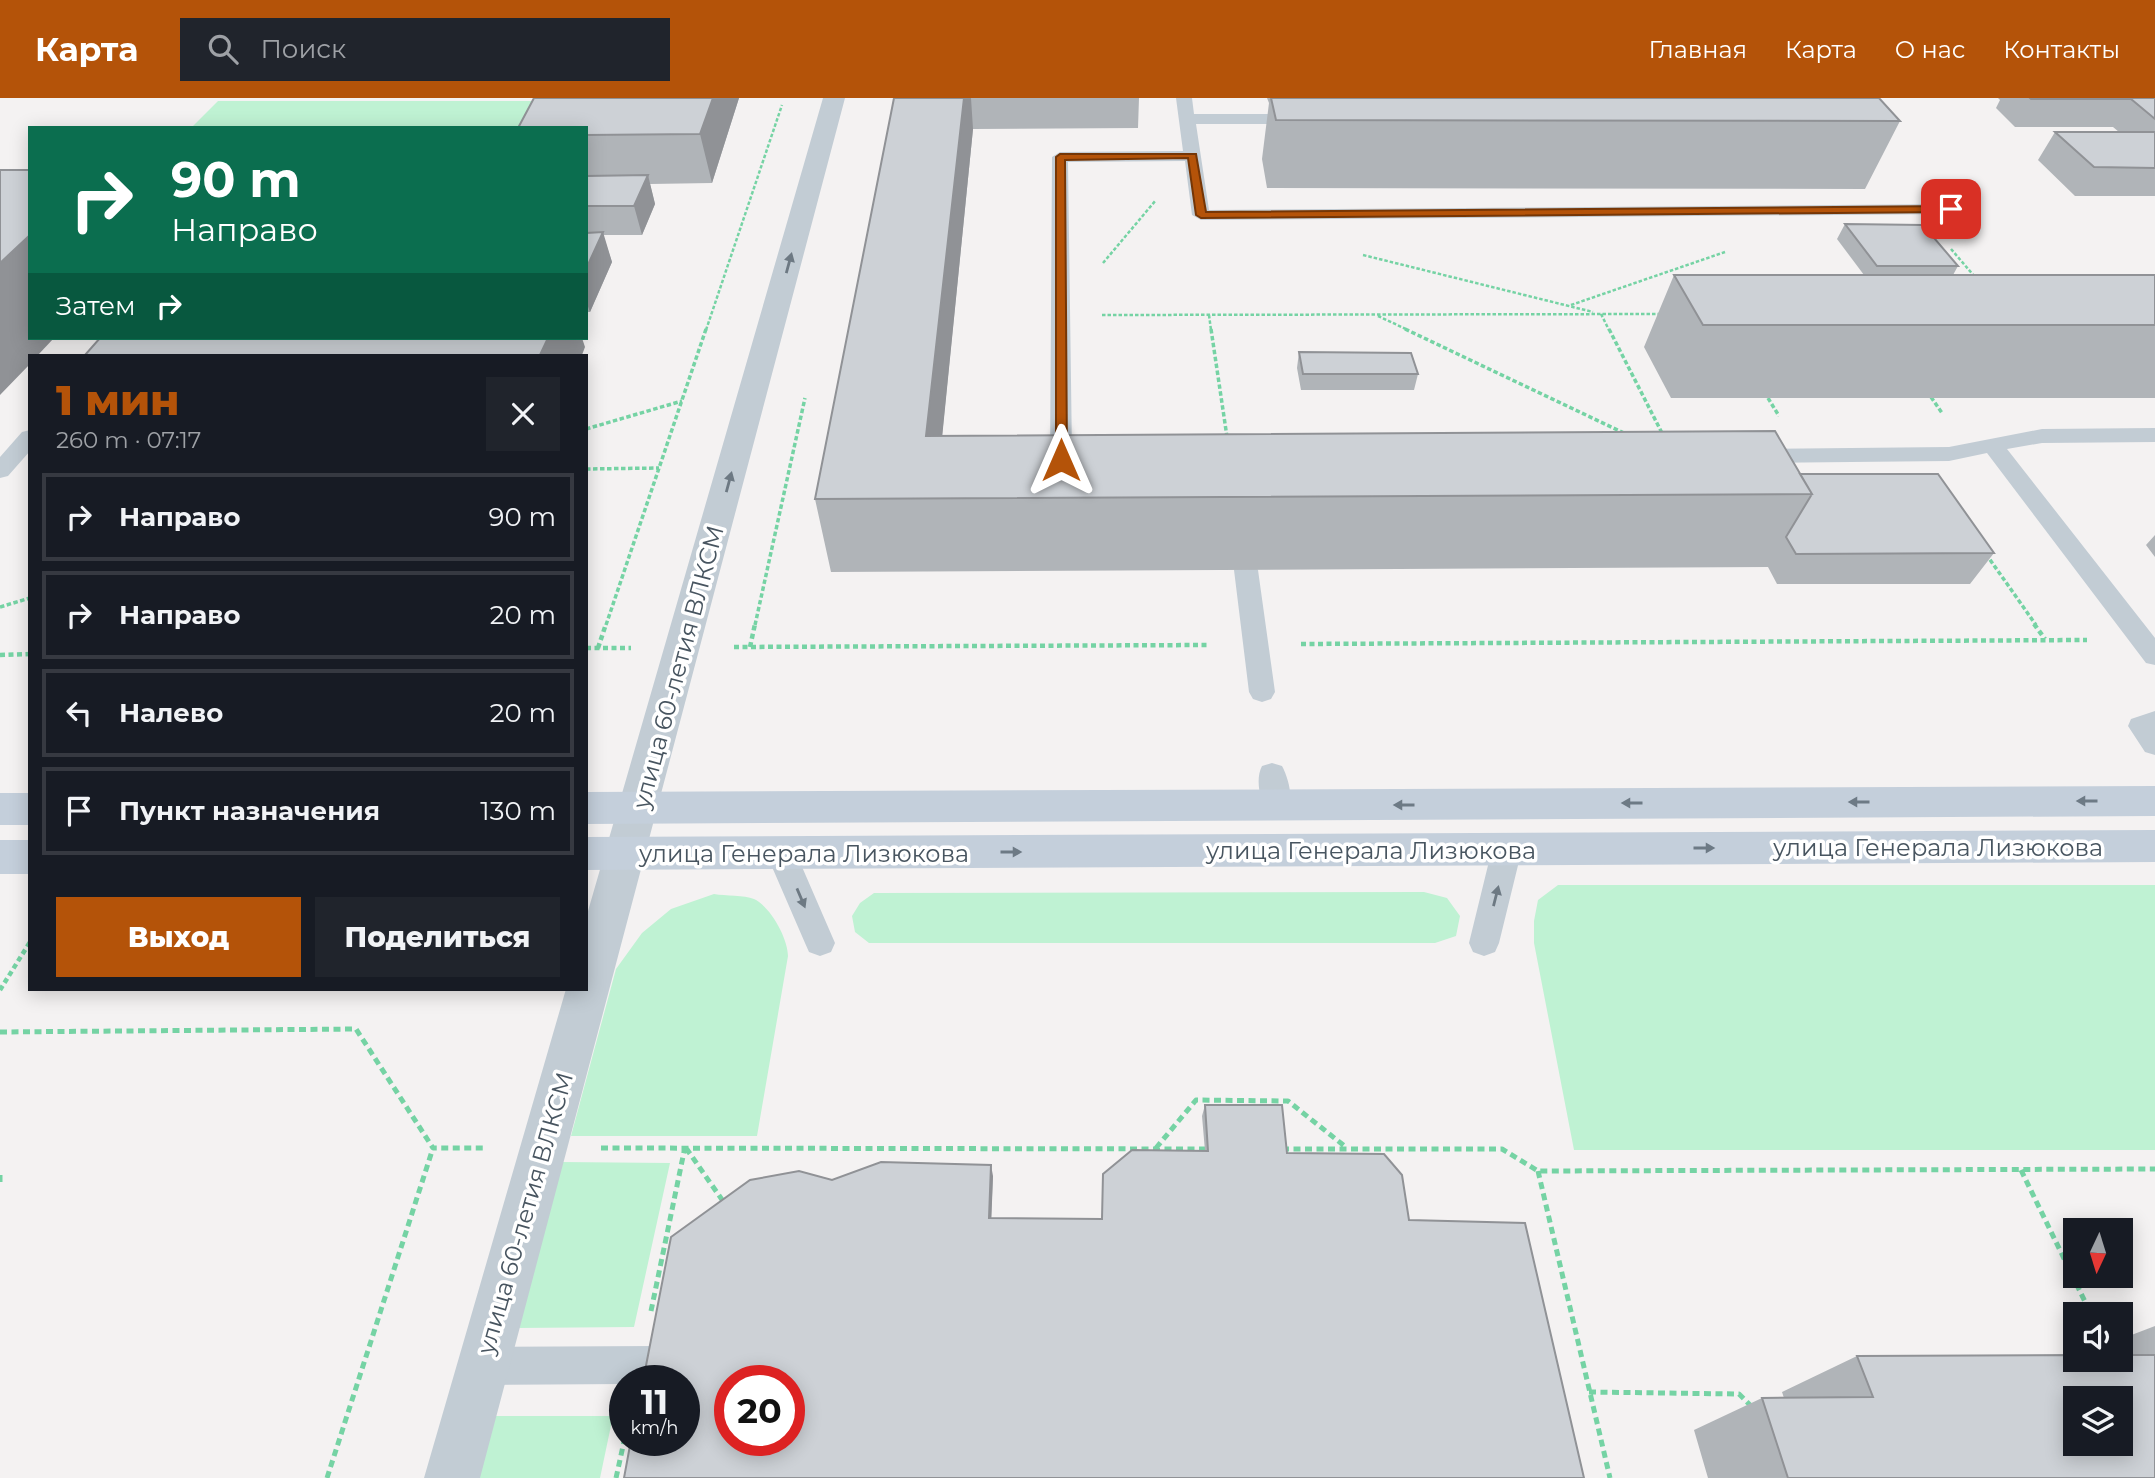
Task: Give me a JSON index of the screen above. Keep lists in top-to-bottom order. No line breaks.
{"streets":{"main road":["улица Генерала Лизюкова"],"street":["улица 60-летия ВЛКСМ"]},"crossings":[["улица 60-летия ВЛКСМ","улица Генерала Лизюкова"]],"one_way":["улица 60-летия ВЛКСМ"],"north":"bottom","page":{"header":"Карта","search":"Поиск","nav":["Главная","Карта","О нас","Контакты"],"turn":["90 m","Направо"],"then":"Затем","heading":["1 мин","260 m · 07:17"],"list":[{"name":"Направо","value":"90 m"},{"name":"Направо","value":"20 m"},{"name":"Налево","value":"20 m"},{"name":"Пункт назначения","value":"130 m"}],"buttons":["Выход","Поделиться"],"speed":"11 km/h","limit":"20"}}
